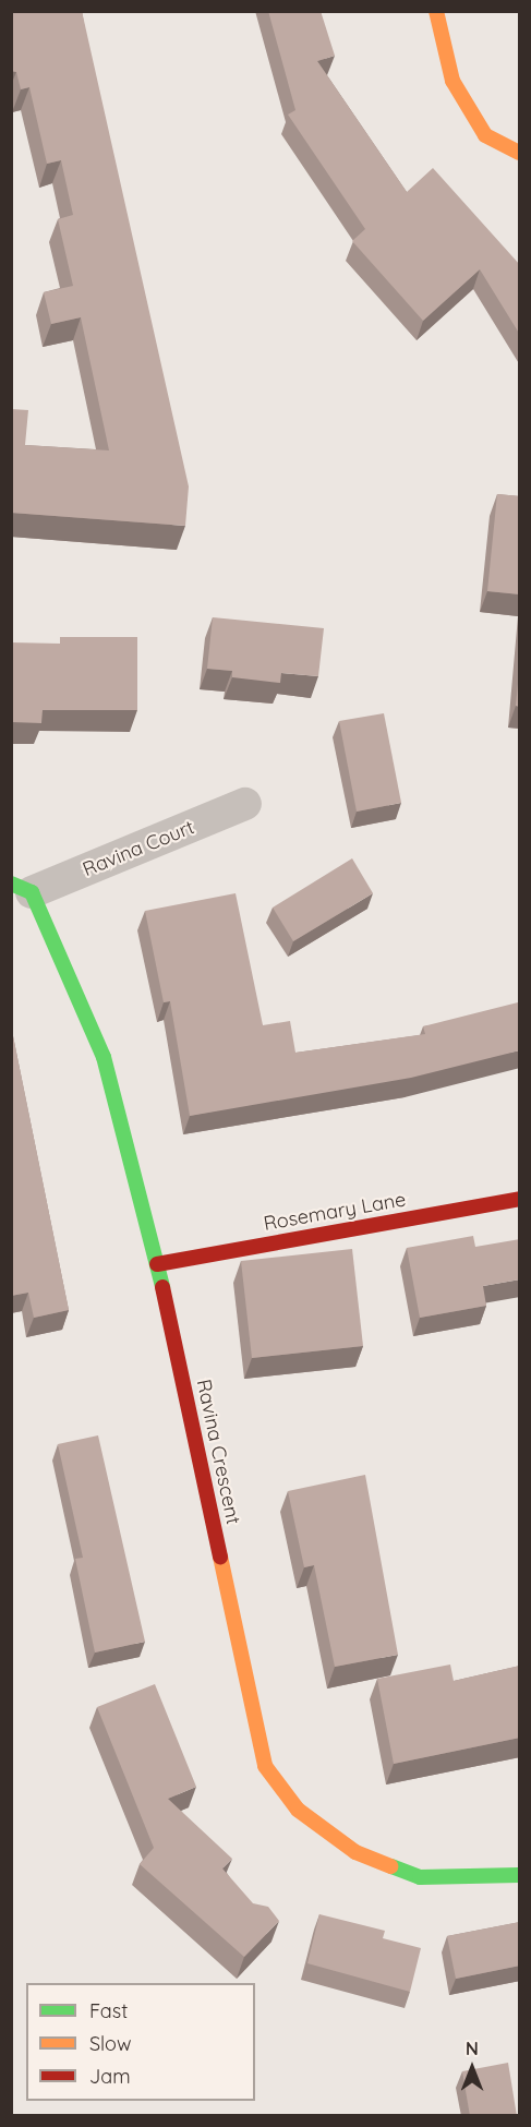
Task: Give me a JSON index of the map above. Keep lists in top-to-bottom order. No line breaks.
{"streets":{"street":["Ravina Court","Rosemary Lane","Ravina Crescent"]},"crossings":[["Ravina Court","Ravina Crescent"],["Rosemary Lane","Ravina Crescent"]],"legend":["Fast","Slow","Jam"],"north":"top"}
